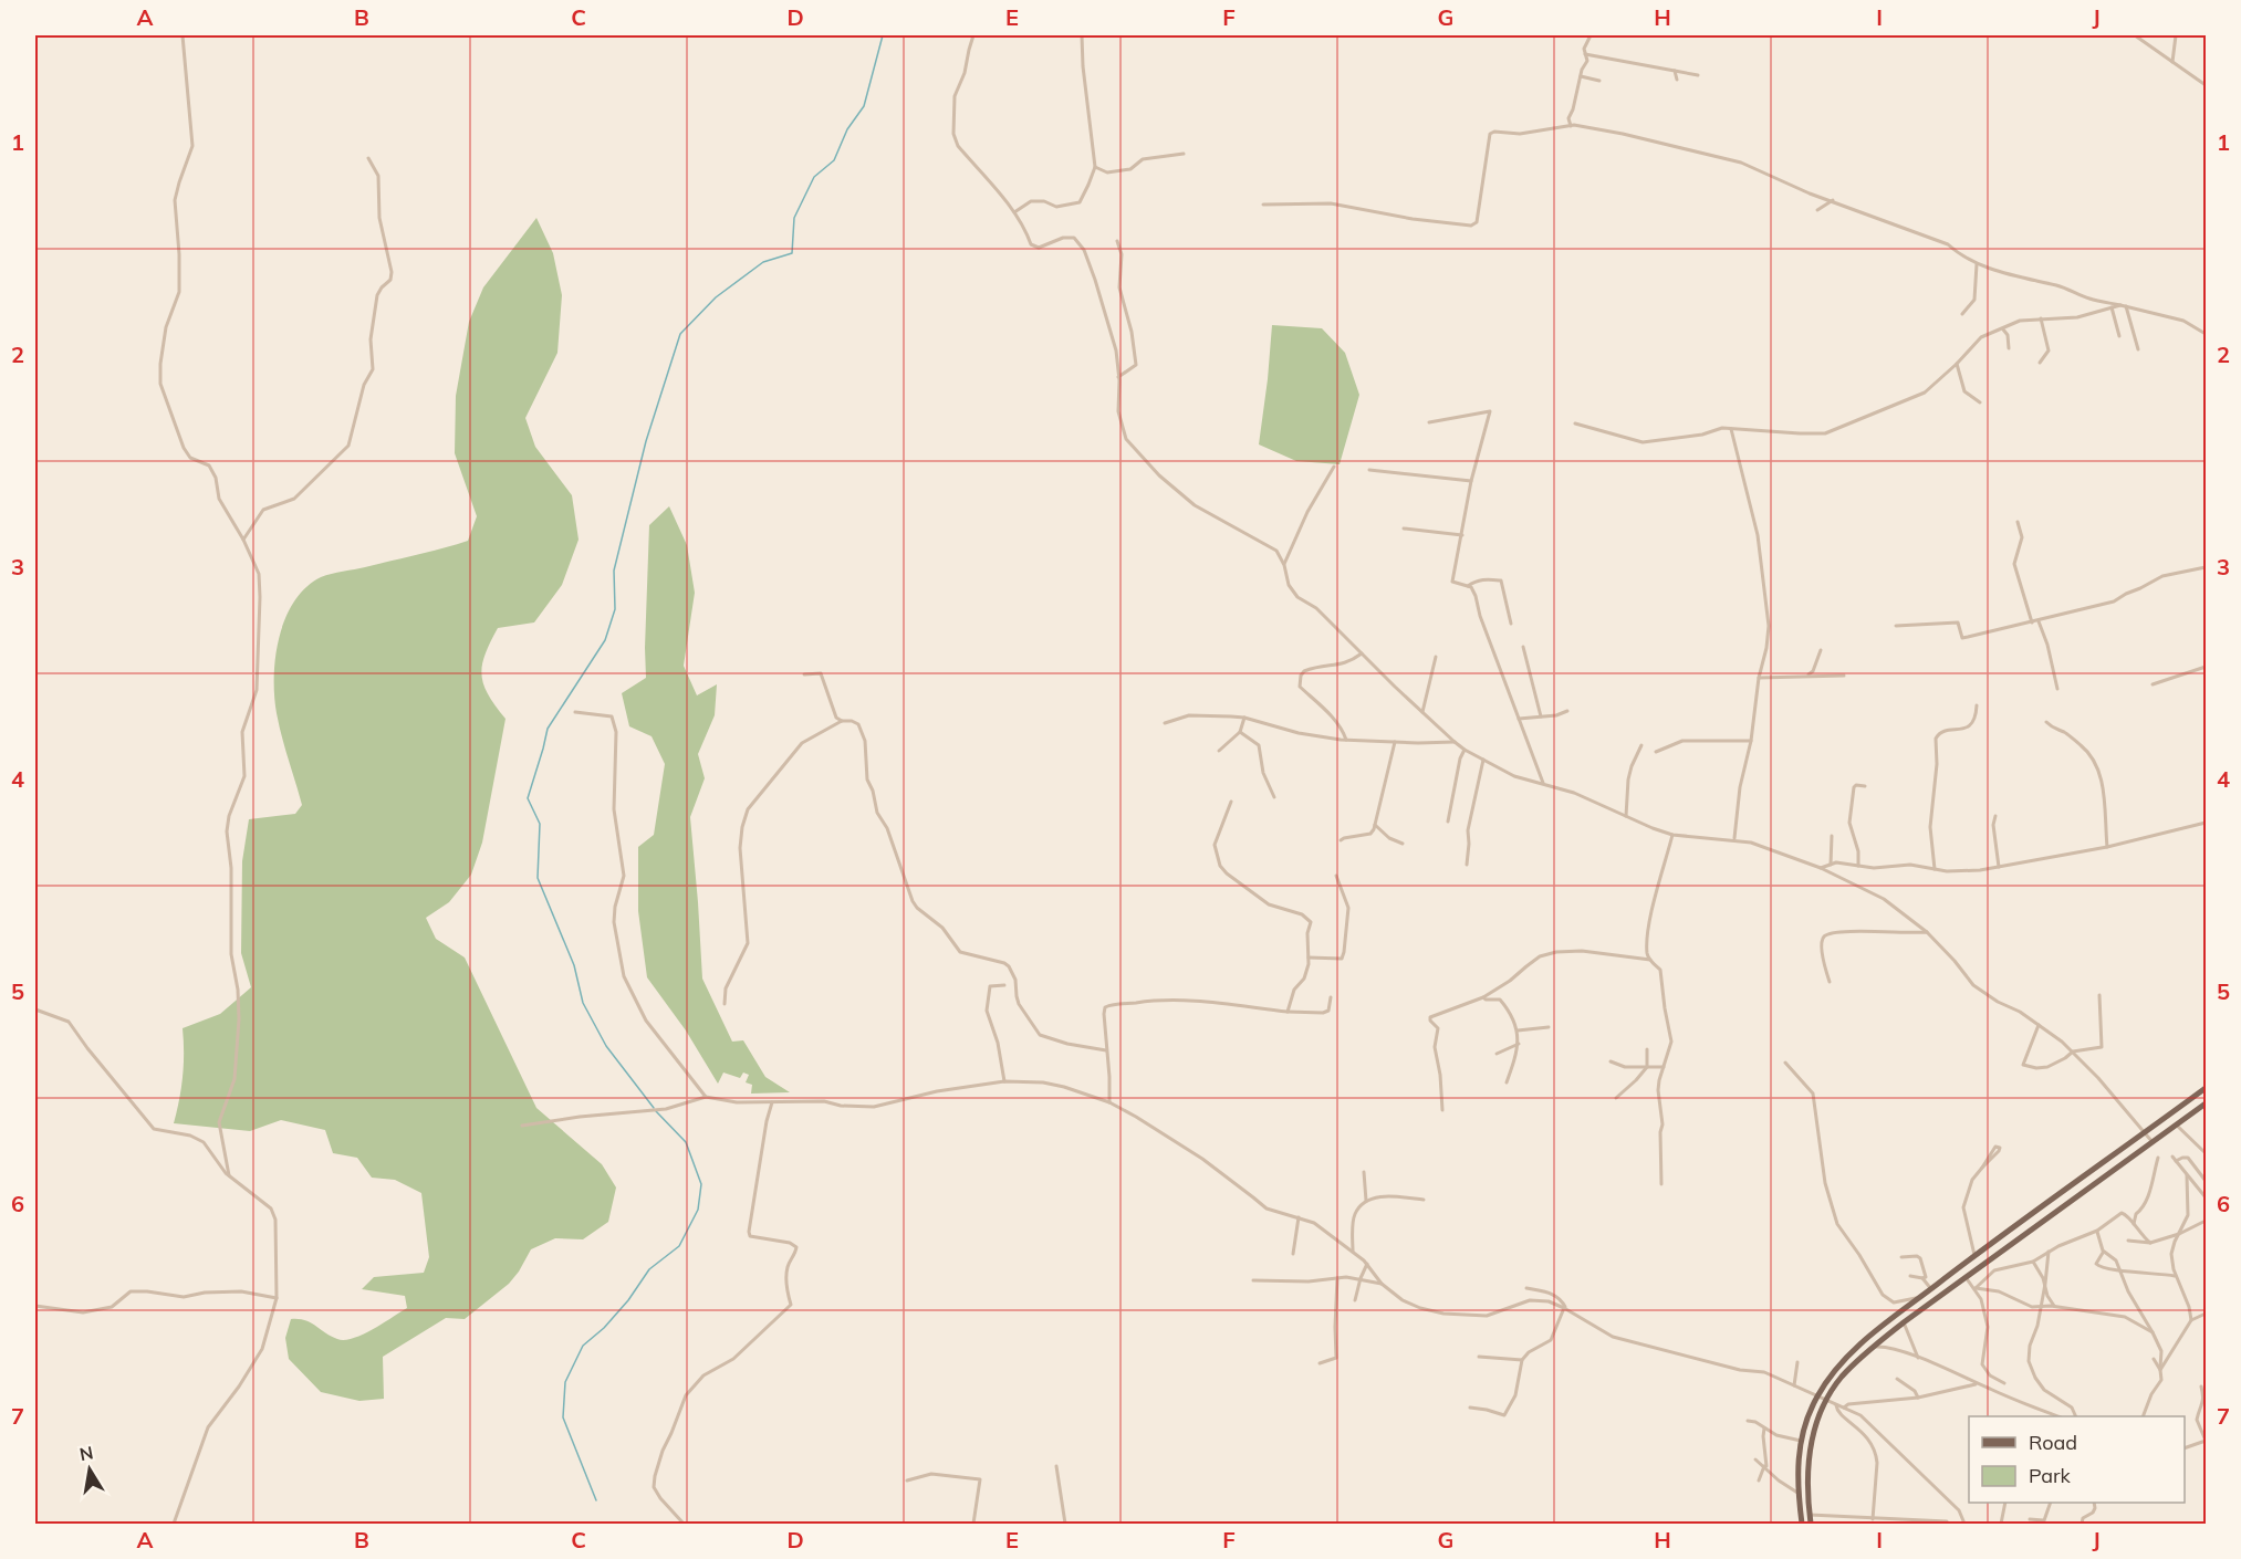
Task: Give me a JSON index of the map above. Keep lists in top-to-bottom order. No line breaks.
{"legend":["Road","Park"],"north":"top","grid":{"columns":["A","B","C","D","E","F","G","H","I","J"],"rows":["1","2","3","4","5","6","7"]}}
